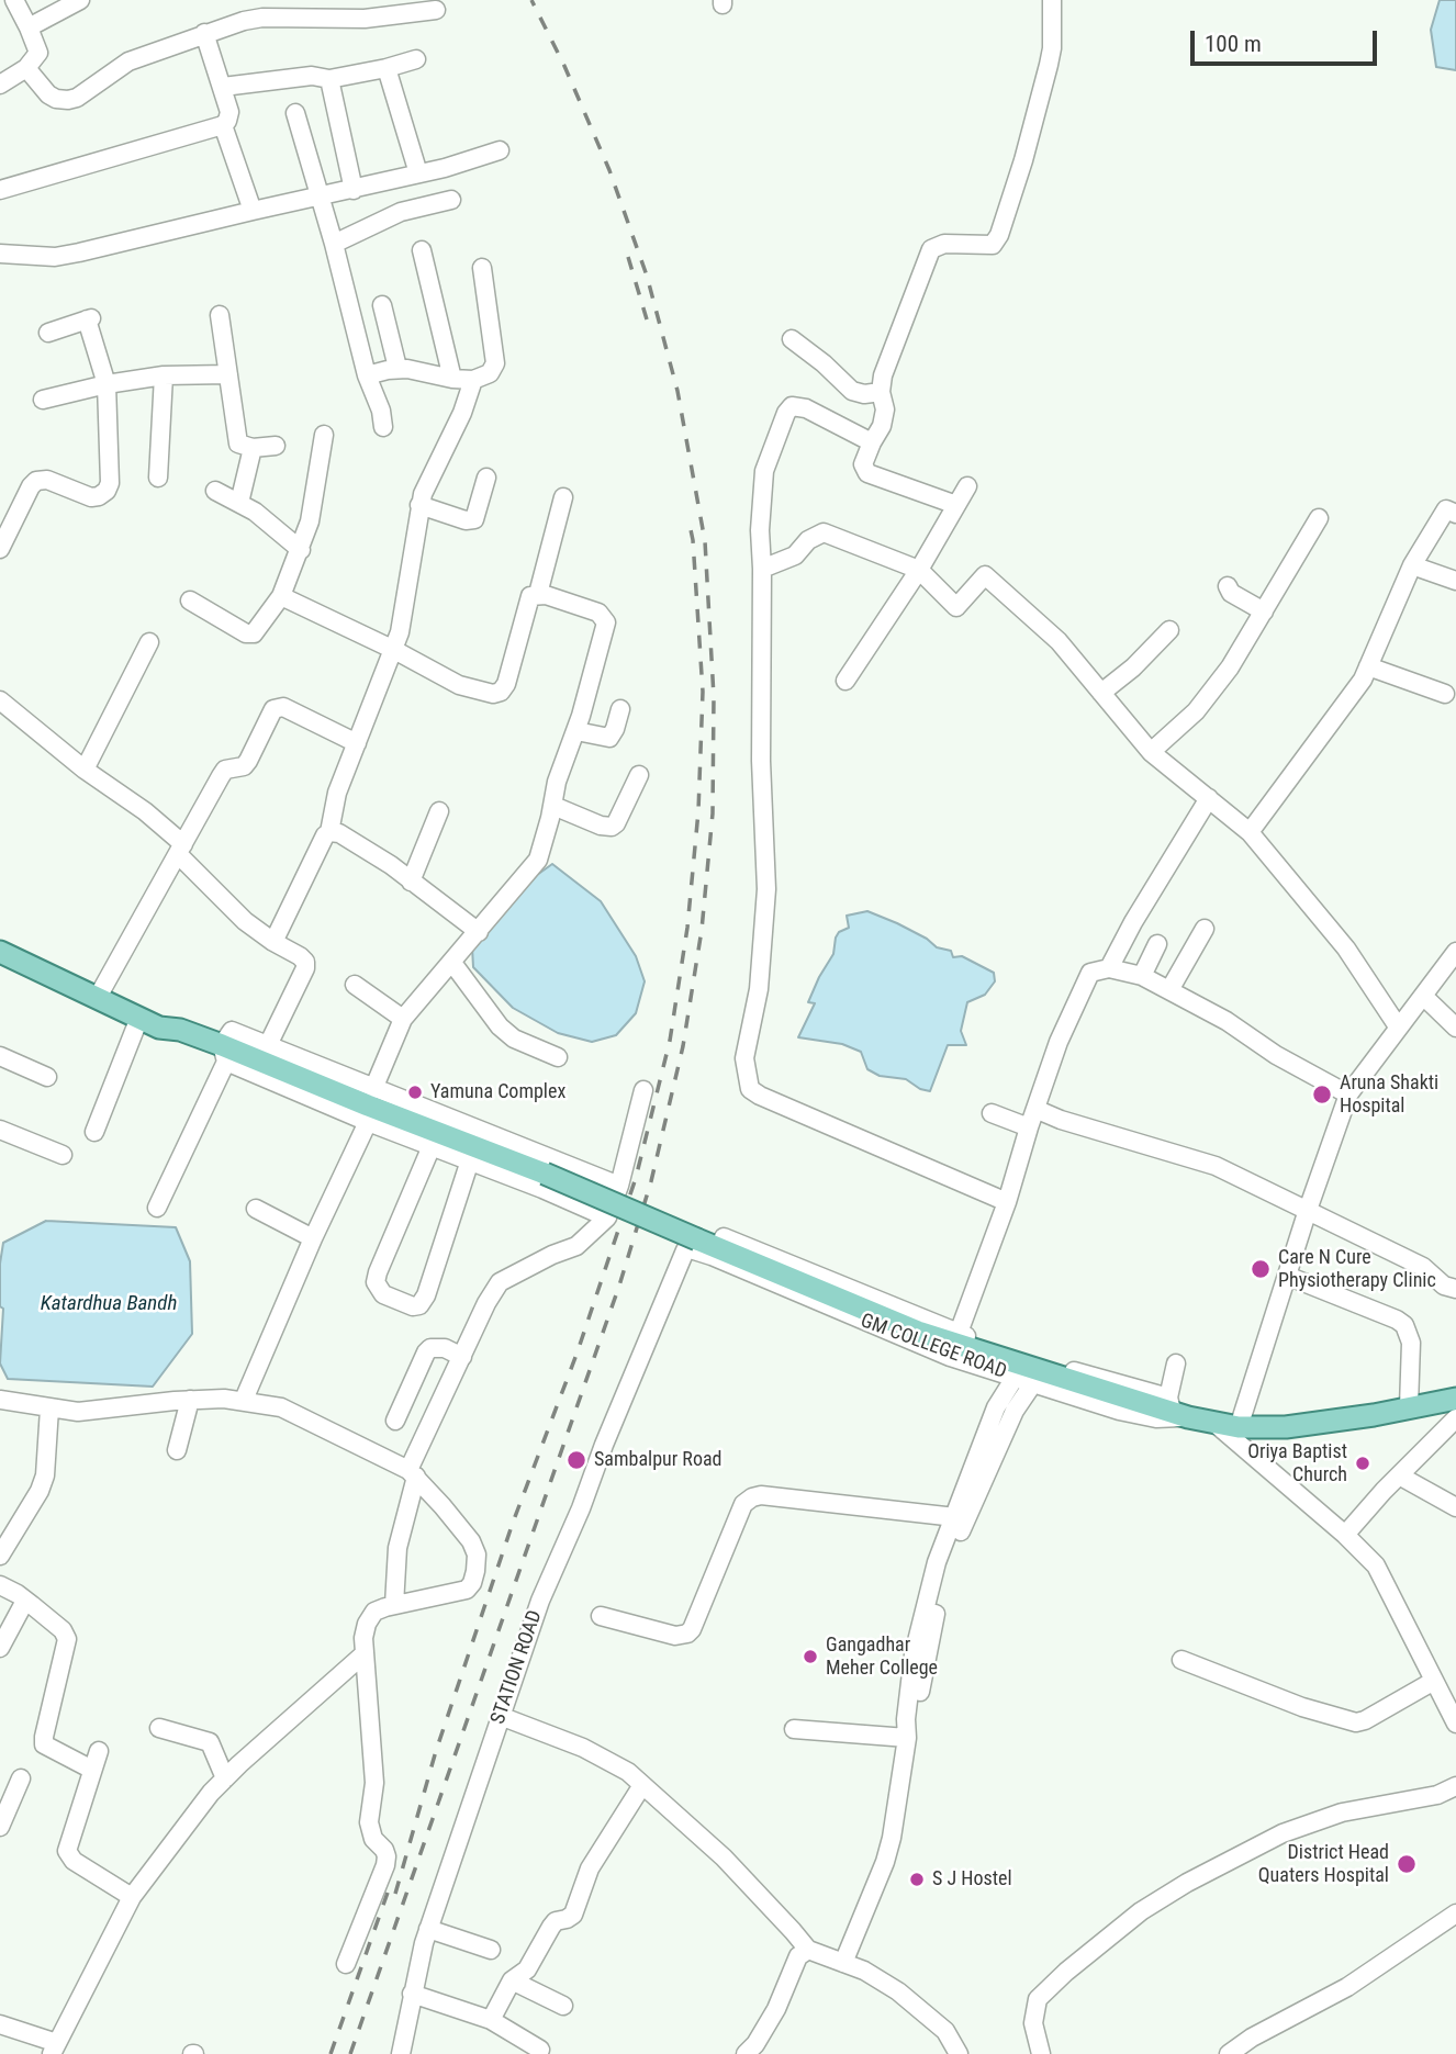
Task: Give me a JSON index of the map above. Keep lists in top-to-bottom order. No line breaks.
{"streets":{"street":["GM COLLEGE ROAD","STATION ROAD"]},"crossings":[["GM COLLEGE ROAD","STATION ROAD"]],"water":["Katardhua Bandh"],"places":["Yamuna Complex","Aruna Shakti Hospital","Care N Cure Physiotherapy Clinic","Sambalpur Road","Oriya Baptist Church","Gangadhar Meher College","District Head Quaters Hospital","S J Hostel"],"scale_bar":"100 m"}
